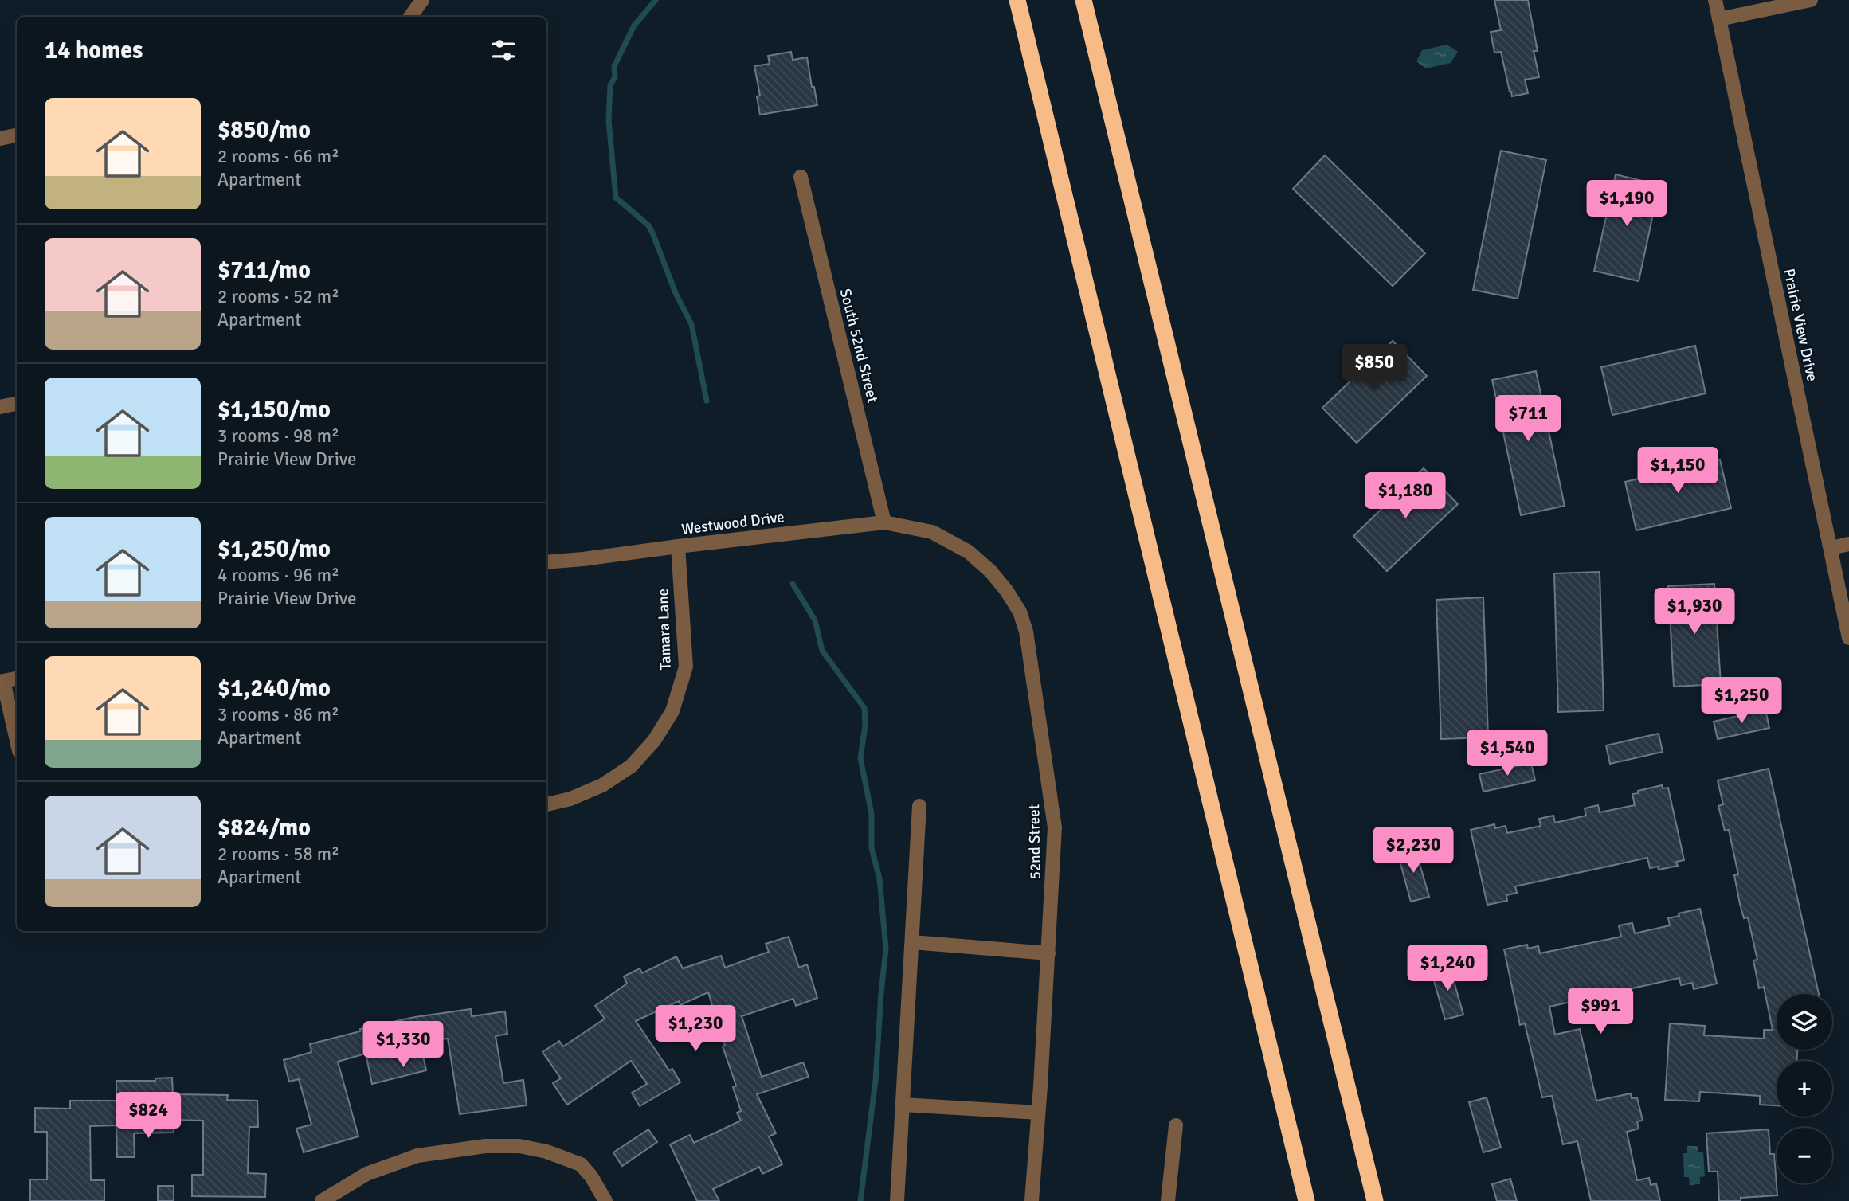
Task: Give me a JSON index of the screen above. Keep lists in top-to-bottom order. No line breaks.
{"streets":{"street":["Prairie View Drive","South 52nd Street","Westwood Drive","Tamara Lane","52nd Street"]},"crossings":[["South 52nd Street","Westwood Drive"],["Westwood Drive","Tamara Lane"],["Westwood Drive","52nd Street"]],"page":{"heading":"14 homes","list":[{"name":"$850/mo","note":"2 rooms · 66 m² · Apartment"},{"name":"$711/mo","note":"2 rooms · 52 m² · Apartment"},{"name":"$1,150/mo","note":"3 rooms · 98 m² · Prairie View Drive"},{"name":"$1,250/mo","note":"4 rooms · 96 m² · Prairie View Drive"},{"name":"$1,240/mo","note":"3 rooms · 86 m² · Apartment"},{"name":"$824/mo","note":"2 rooms · 58 m² · Apartment"}],"price":["$1,190","$850","$711","$1,150","$1,180","$1,930","$1,250","$1,540","$2,230","$1,240","$991","$1,230","$1,330","$824"],"map_buttons":["+","−"]}}
